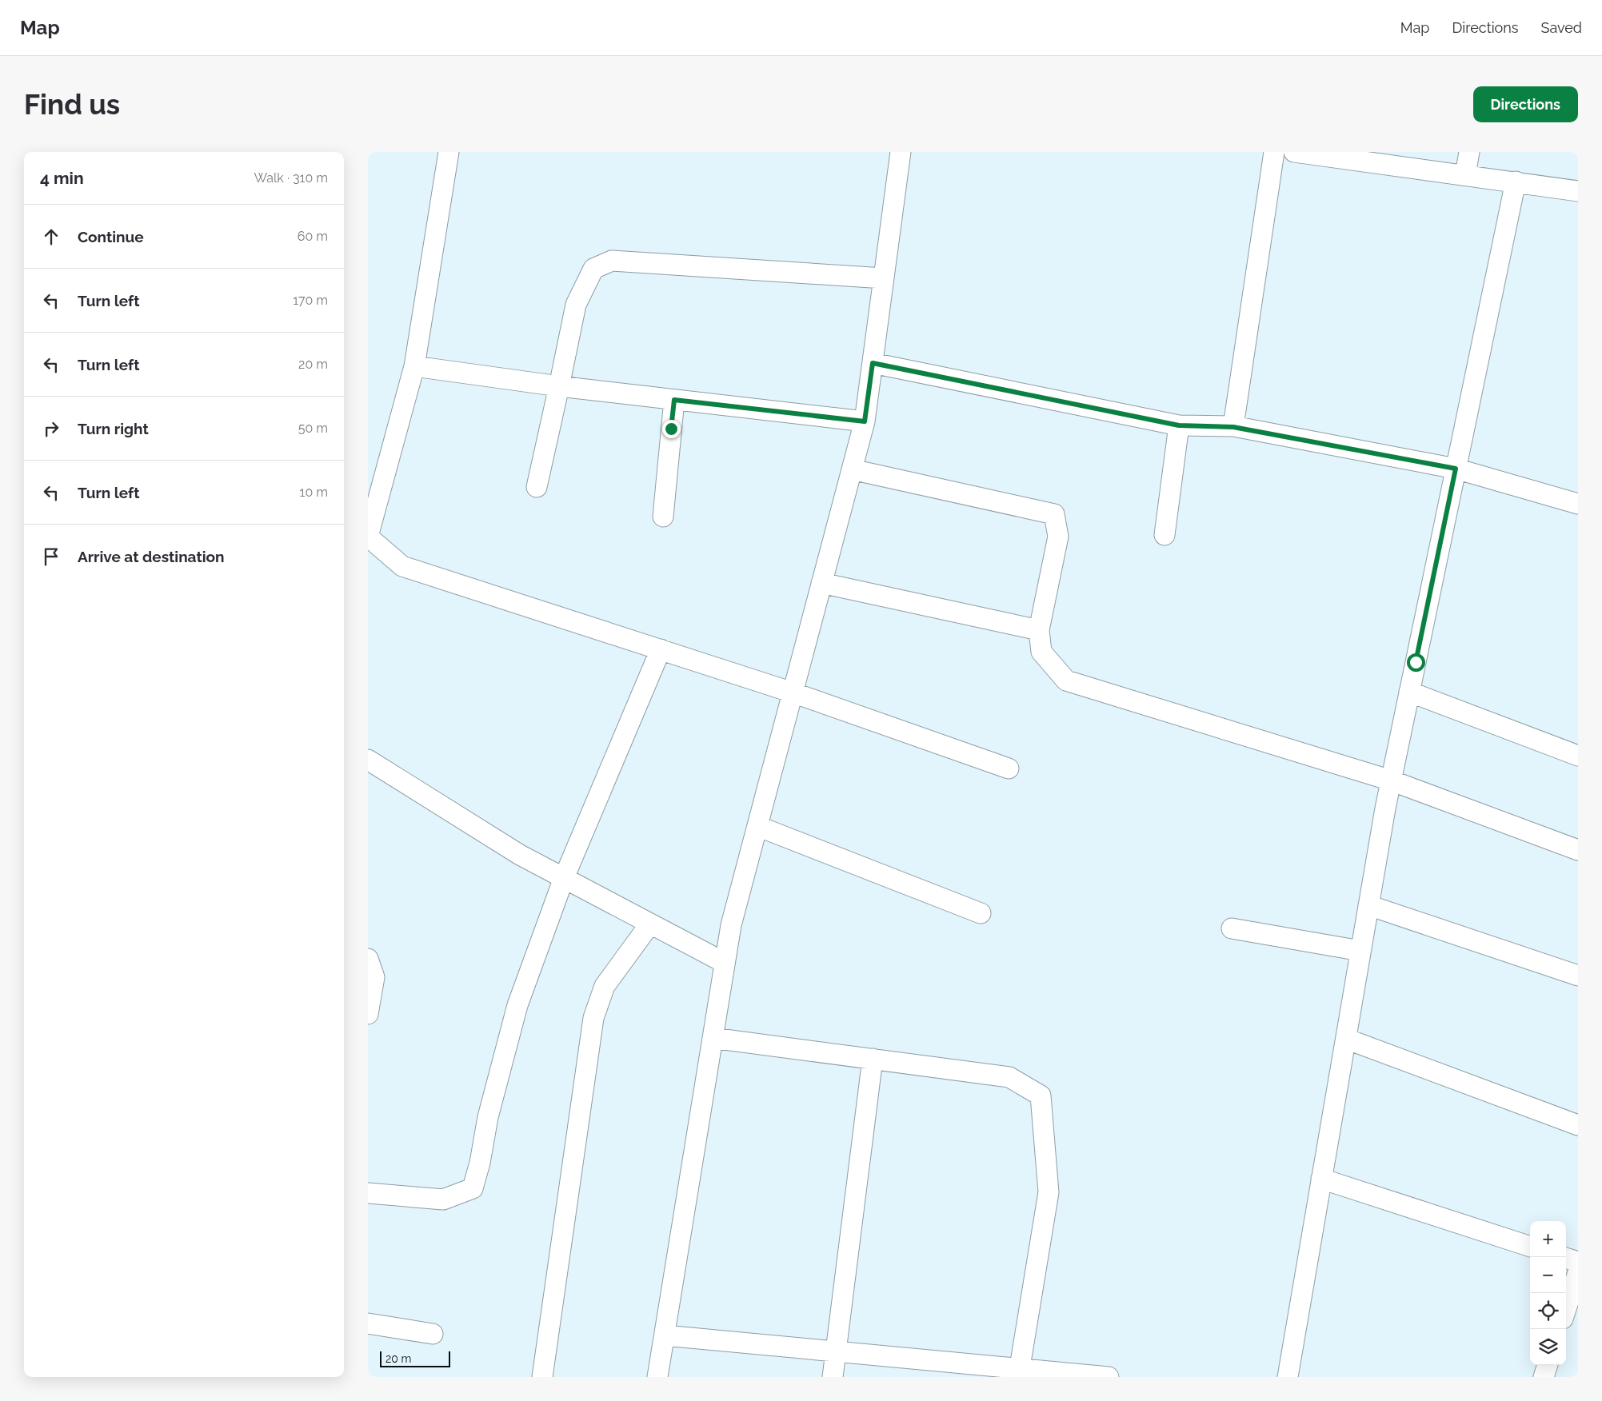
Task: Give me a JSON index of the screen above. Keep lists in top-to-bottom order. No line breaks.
{"scale_bar":"20 m","page":{"header":"Map","nav":["Map","Directions","Saved"],"buttons":"Directions","title":"Find us","heading":["4 min","Walk · 310 m"],"list":[["Continue","60 m"],["Turn left","170 m"],["Turn left","20 m"],["Turn right","50 m"],["Turn left","10 m"],"Arrive at destination"],"map_buttons":["+","−"],"scale":"20 m"}}
